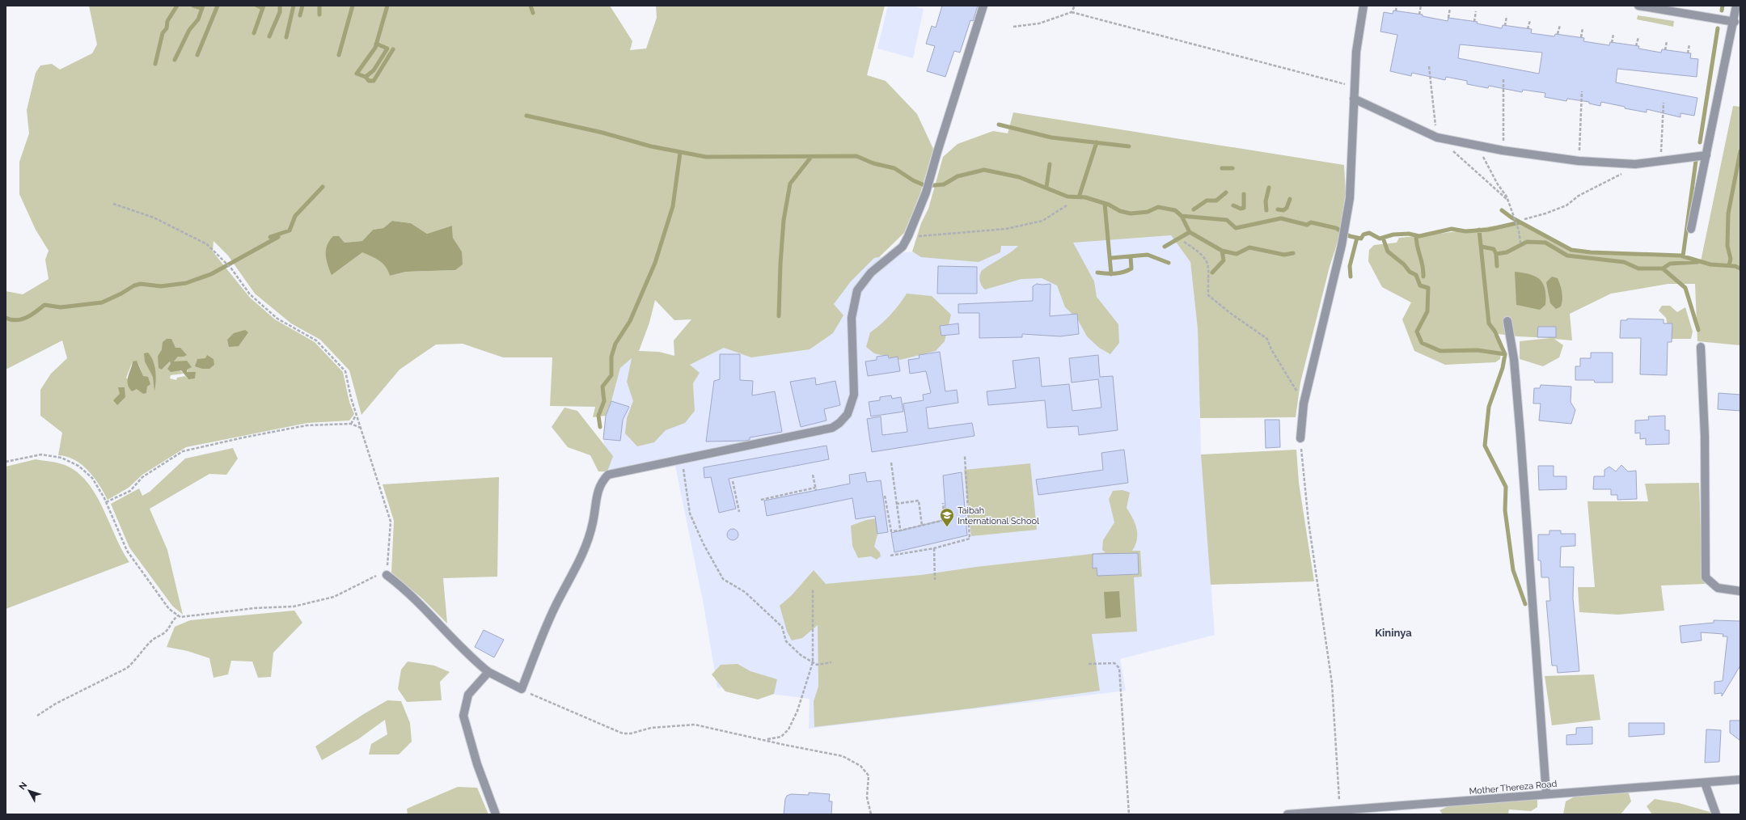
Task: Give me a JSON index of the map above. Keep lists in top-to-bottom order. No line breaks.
{"streets":{"street":["Mother Thereza Road"]},"districts":["Kininya"],"places":{"school or university":["Taibah International School"]},"north":"top left"}
